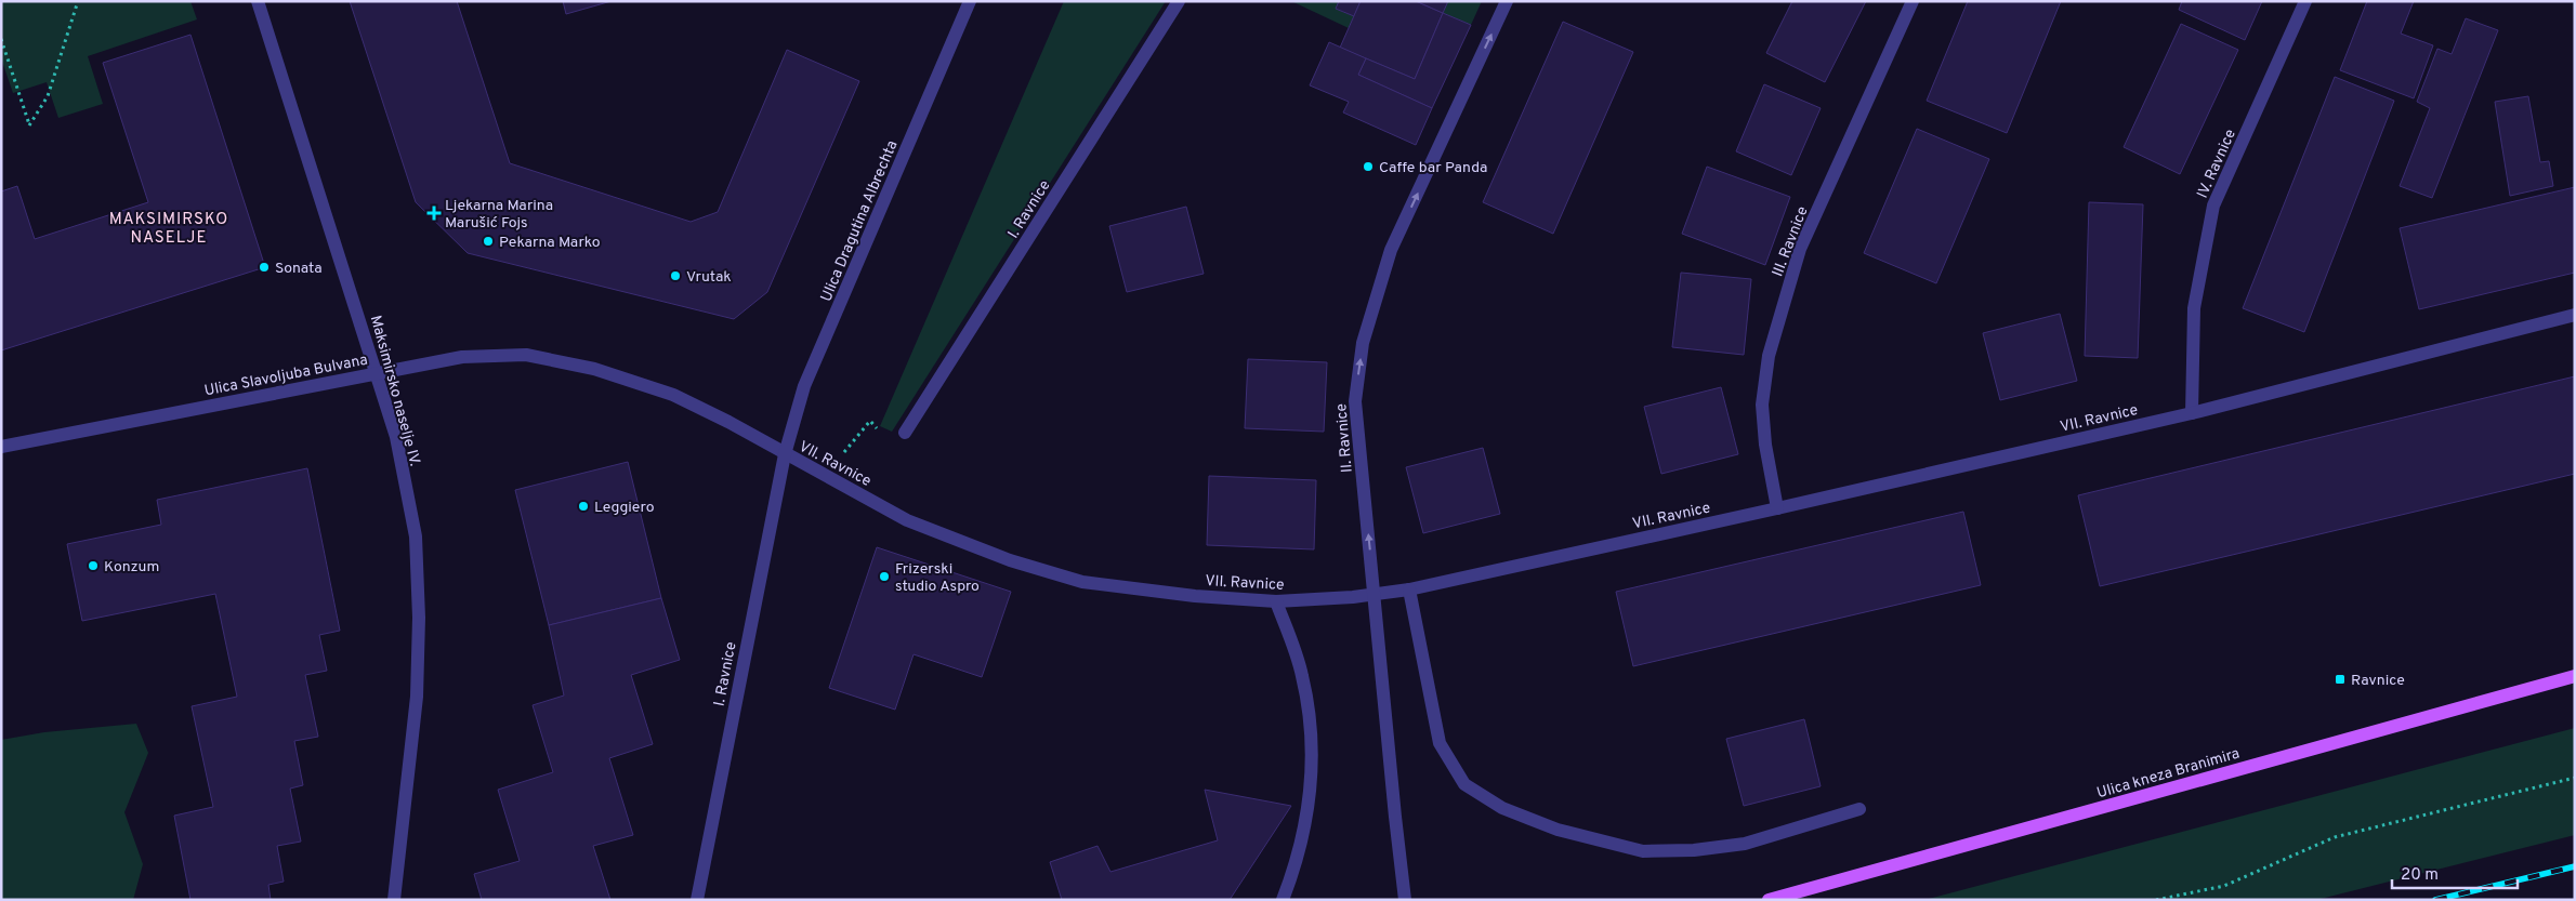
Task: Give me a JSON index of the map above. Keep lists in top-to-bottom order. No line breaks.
{"streets":{"main road":["Ulica kneza Branimira"],"street":["IV. Ravnice","I. Ravnice","Ulica Dragutina Albrechta","III. Ravnice","Ulica Slavoljuba Bulvana","Maksimirsko naselje IV.","VII. Ravnice","II. Ravnice"]},"crossings":[["IV. Ravnice","VII. Ravnice"],["I. Ravnice","Ulica Dragutina Albrechta"],["I. Ravnice","Ulica Slavoljuba Bulvana"],["I. Ravnice","VII. Ravnice"],["Ulica Dragutina Albrechta","Ulica Slavoljuba Bulvana"],["Ulica Dragutina Albrechta","VII. Ravnice"],["III. Ravnice","VII. Ravnice"],["Ulica Slavoljuba Bulvana","Maksimirsko naselje IV."],["Ulica Slavoljuba Bulvana","VII. Ravnice"],["VII. Ravnice","II. Ravnice"]],"one_way":["II. Ravnice"],"districts":["MAKSIMIRSKO NASELJE"],"places":{"other":["Caffe bar Panda","Pekarna Marko","Sonata","Vrutak","Leggiero","Konzum","Frizerski studio Aspro"],"health":["Ljekarna Marina Marušić Fojs"],"transit":["Ravnice"]},"scale_bar":"20 m"}
